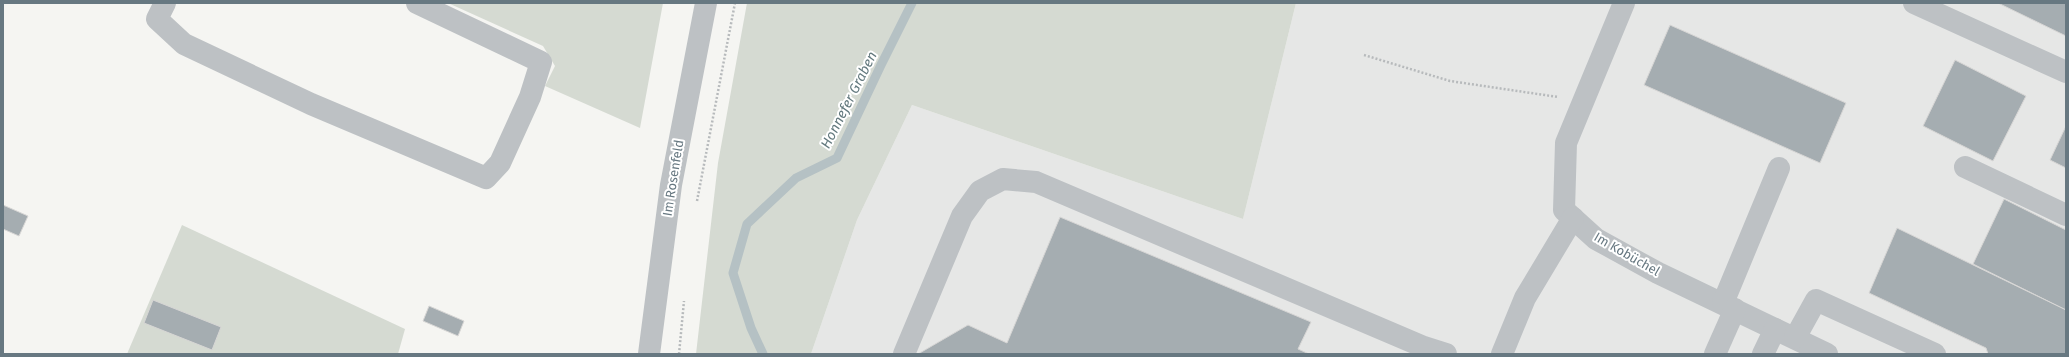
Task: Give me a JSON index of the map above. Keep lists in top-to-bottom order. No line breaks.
{"streets":{"street":["Im Rosenfeld","Im Kobüchel"]},"water":["Honnefer Graben"]}
